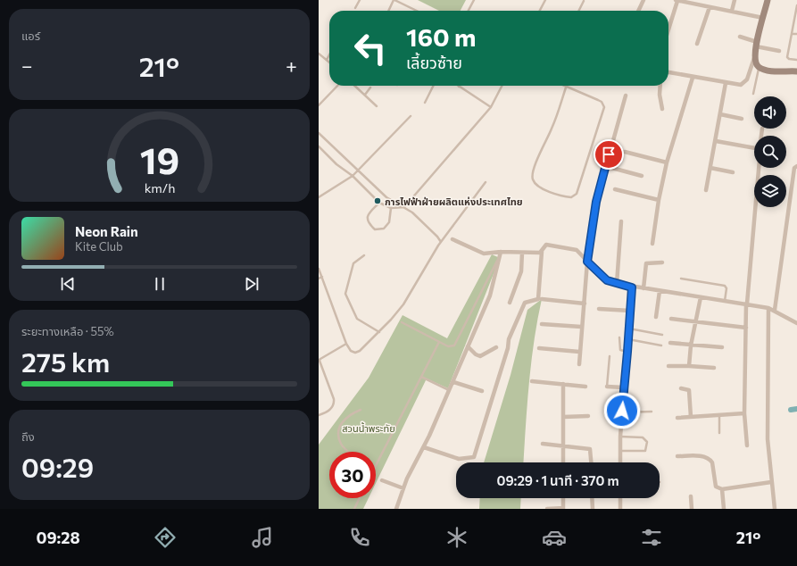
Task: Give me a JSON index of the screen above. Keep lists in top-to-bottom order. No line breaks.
{"parks":["สวนน้ำพระทัย"],"places":["การไฟฟ้าฝ่ายผลิตแห่งประเทศไทย"],"page":{"tile":["แอร์",["ระยะทางเหลือ · 55%","275 km"],["ถึง","09:29"]],"turn":["160 m","เลี้ยวซ้าย"],"heat":["−","21°","+"],"song":["Neon Rain","Kite Club"],"limit":"30","trip":"09:29 · 1 นาที · 370 m","tabs":["09:28","21°"],"gauge":["19","km/h"]}}
